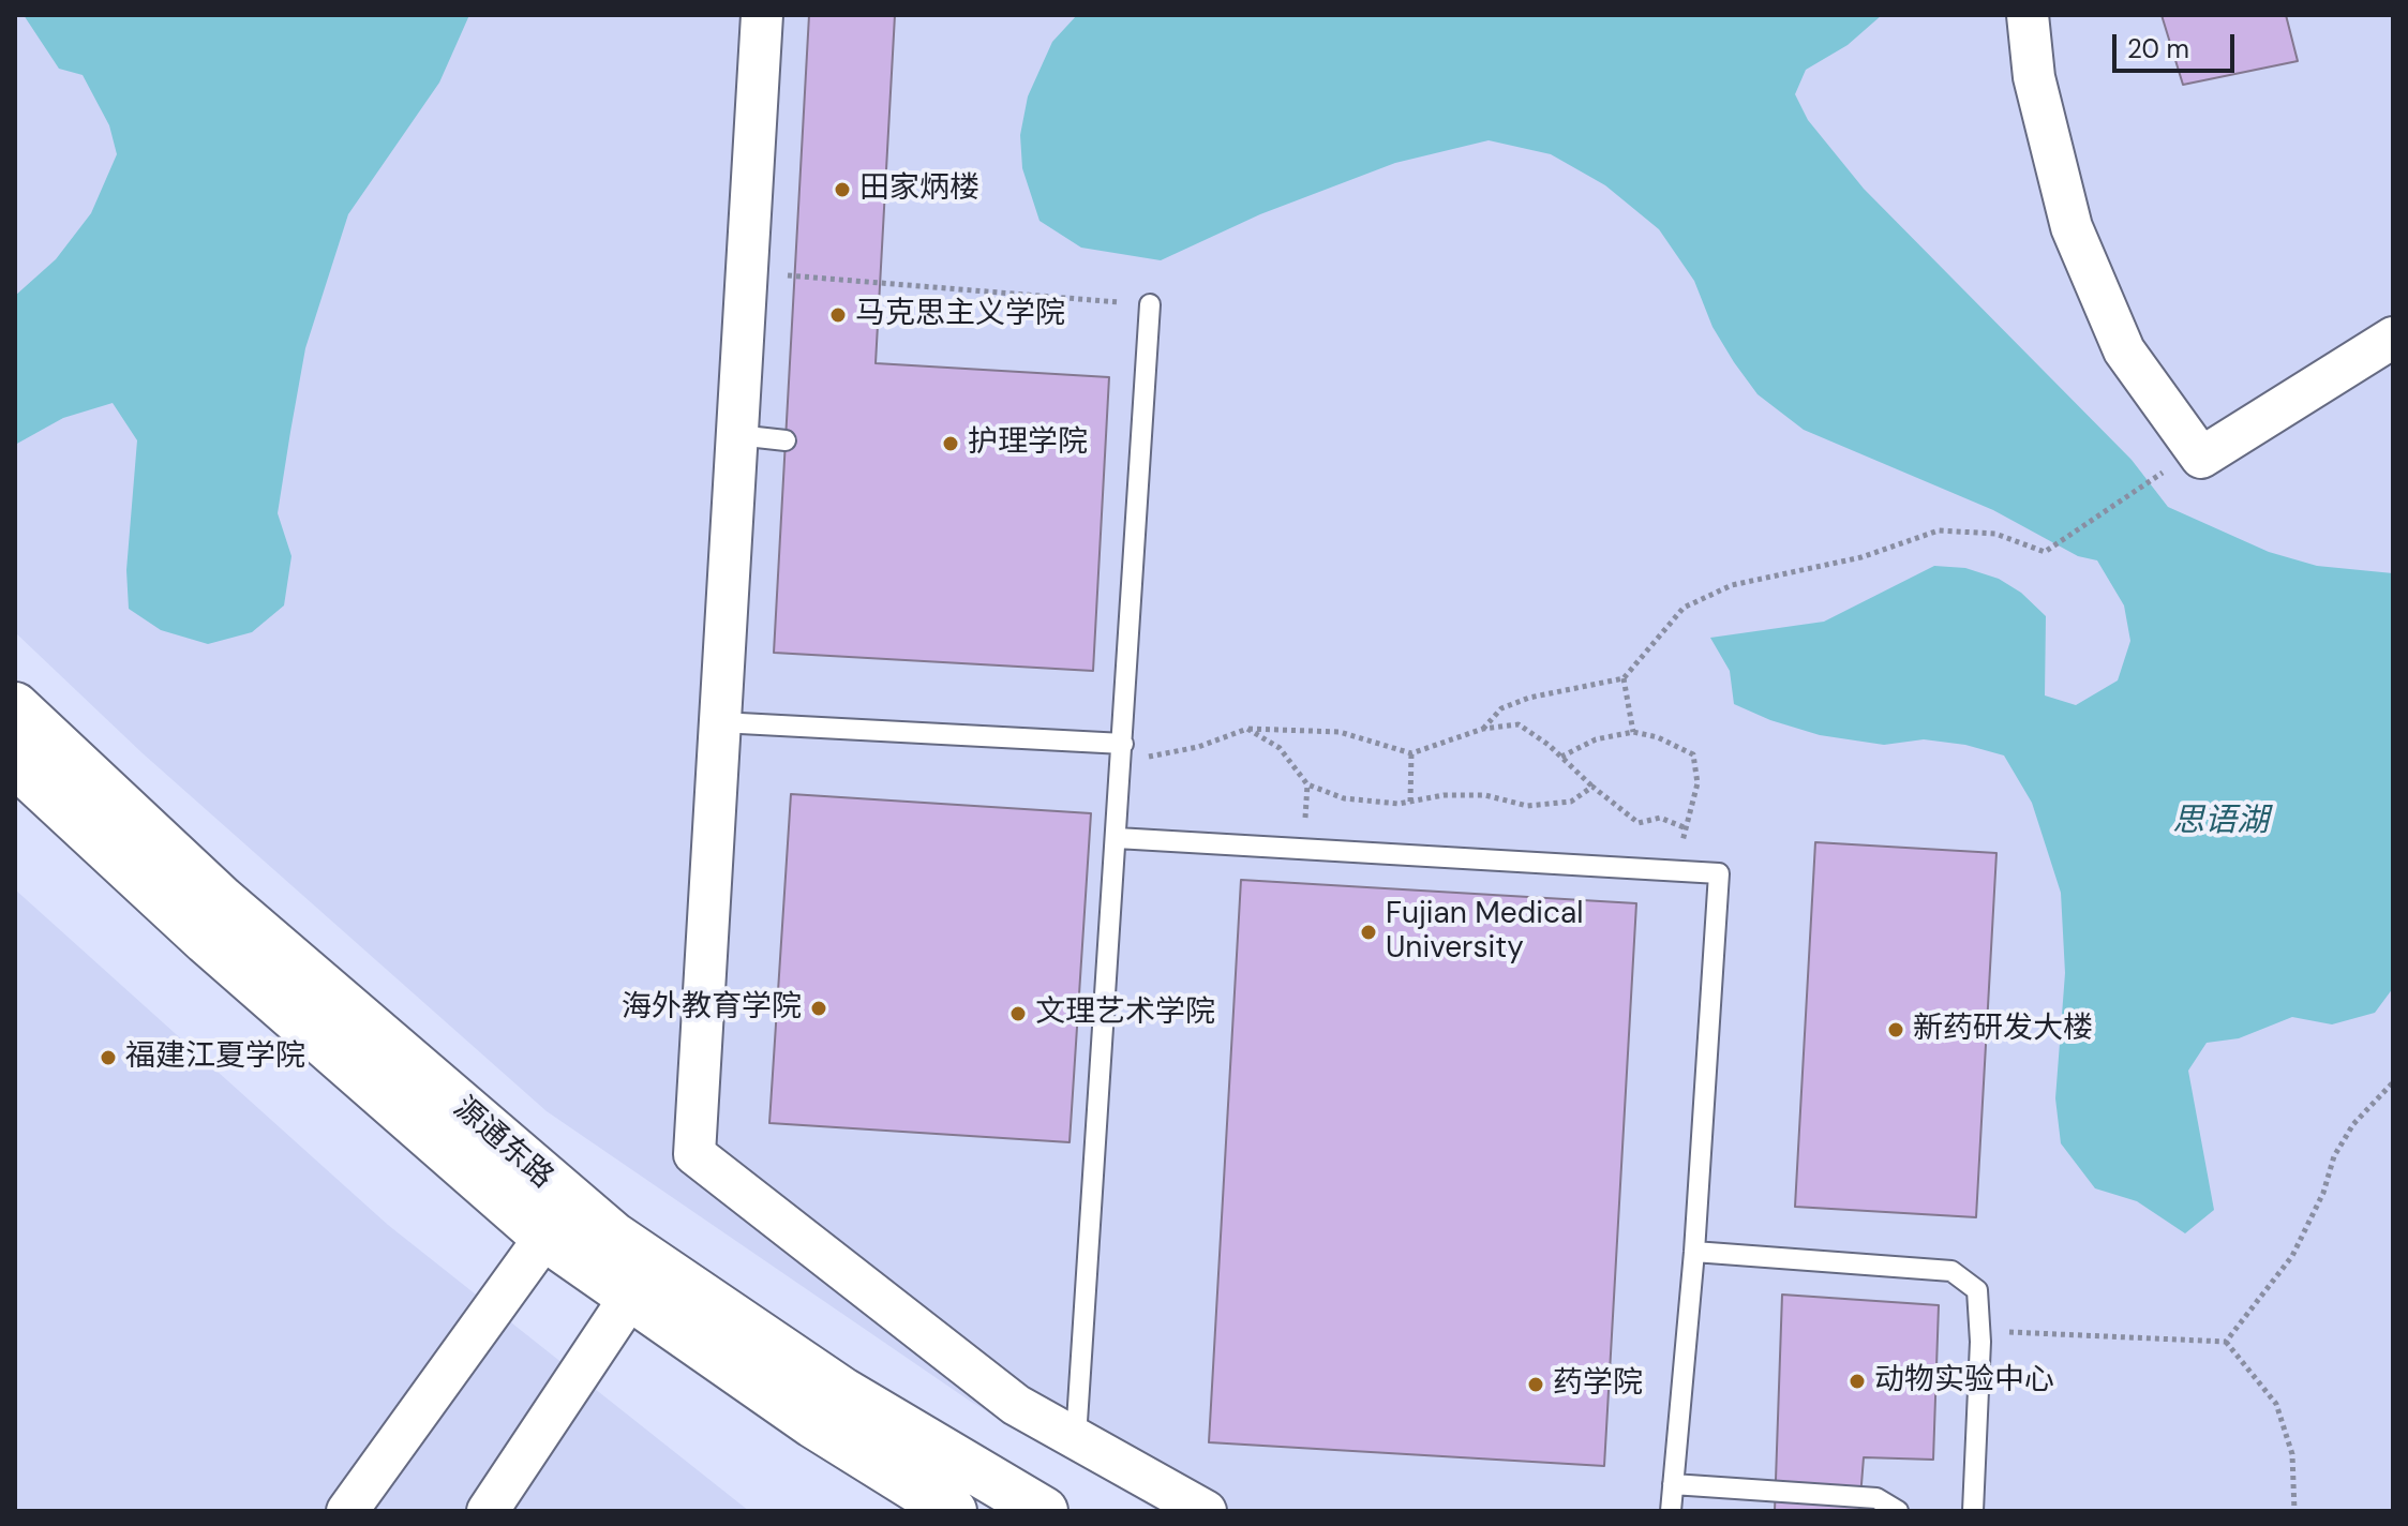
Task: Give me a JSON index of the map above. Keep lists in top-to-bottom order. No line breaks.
{"streets":{"main road":["源通东路"]},"water":["思语湖"],"places":["田家炳楼","马克思主义学院","护理学院","Fujian Medical University","海外教育学院","文理艺术学院","新药研发大楼","福建江夏学院","动物实验中心","药学院"],"scale_bar":"20 m"}
